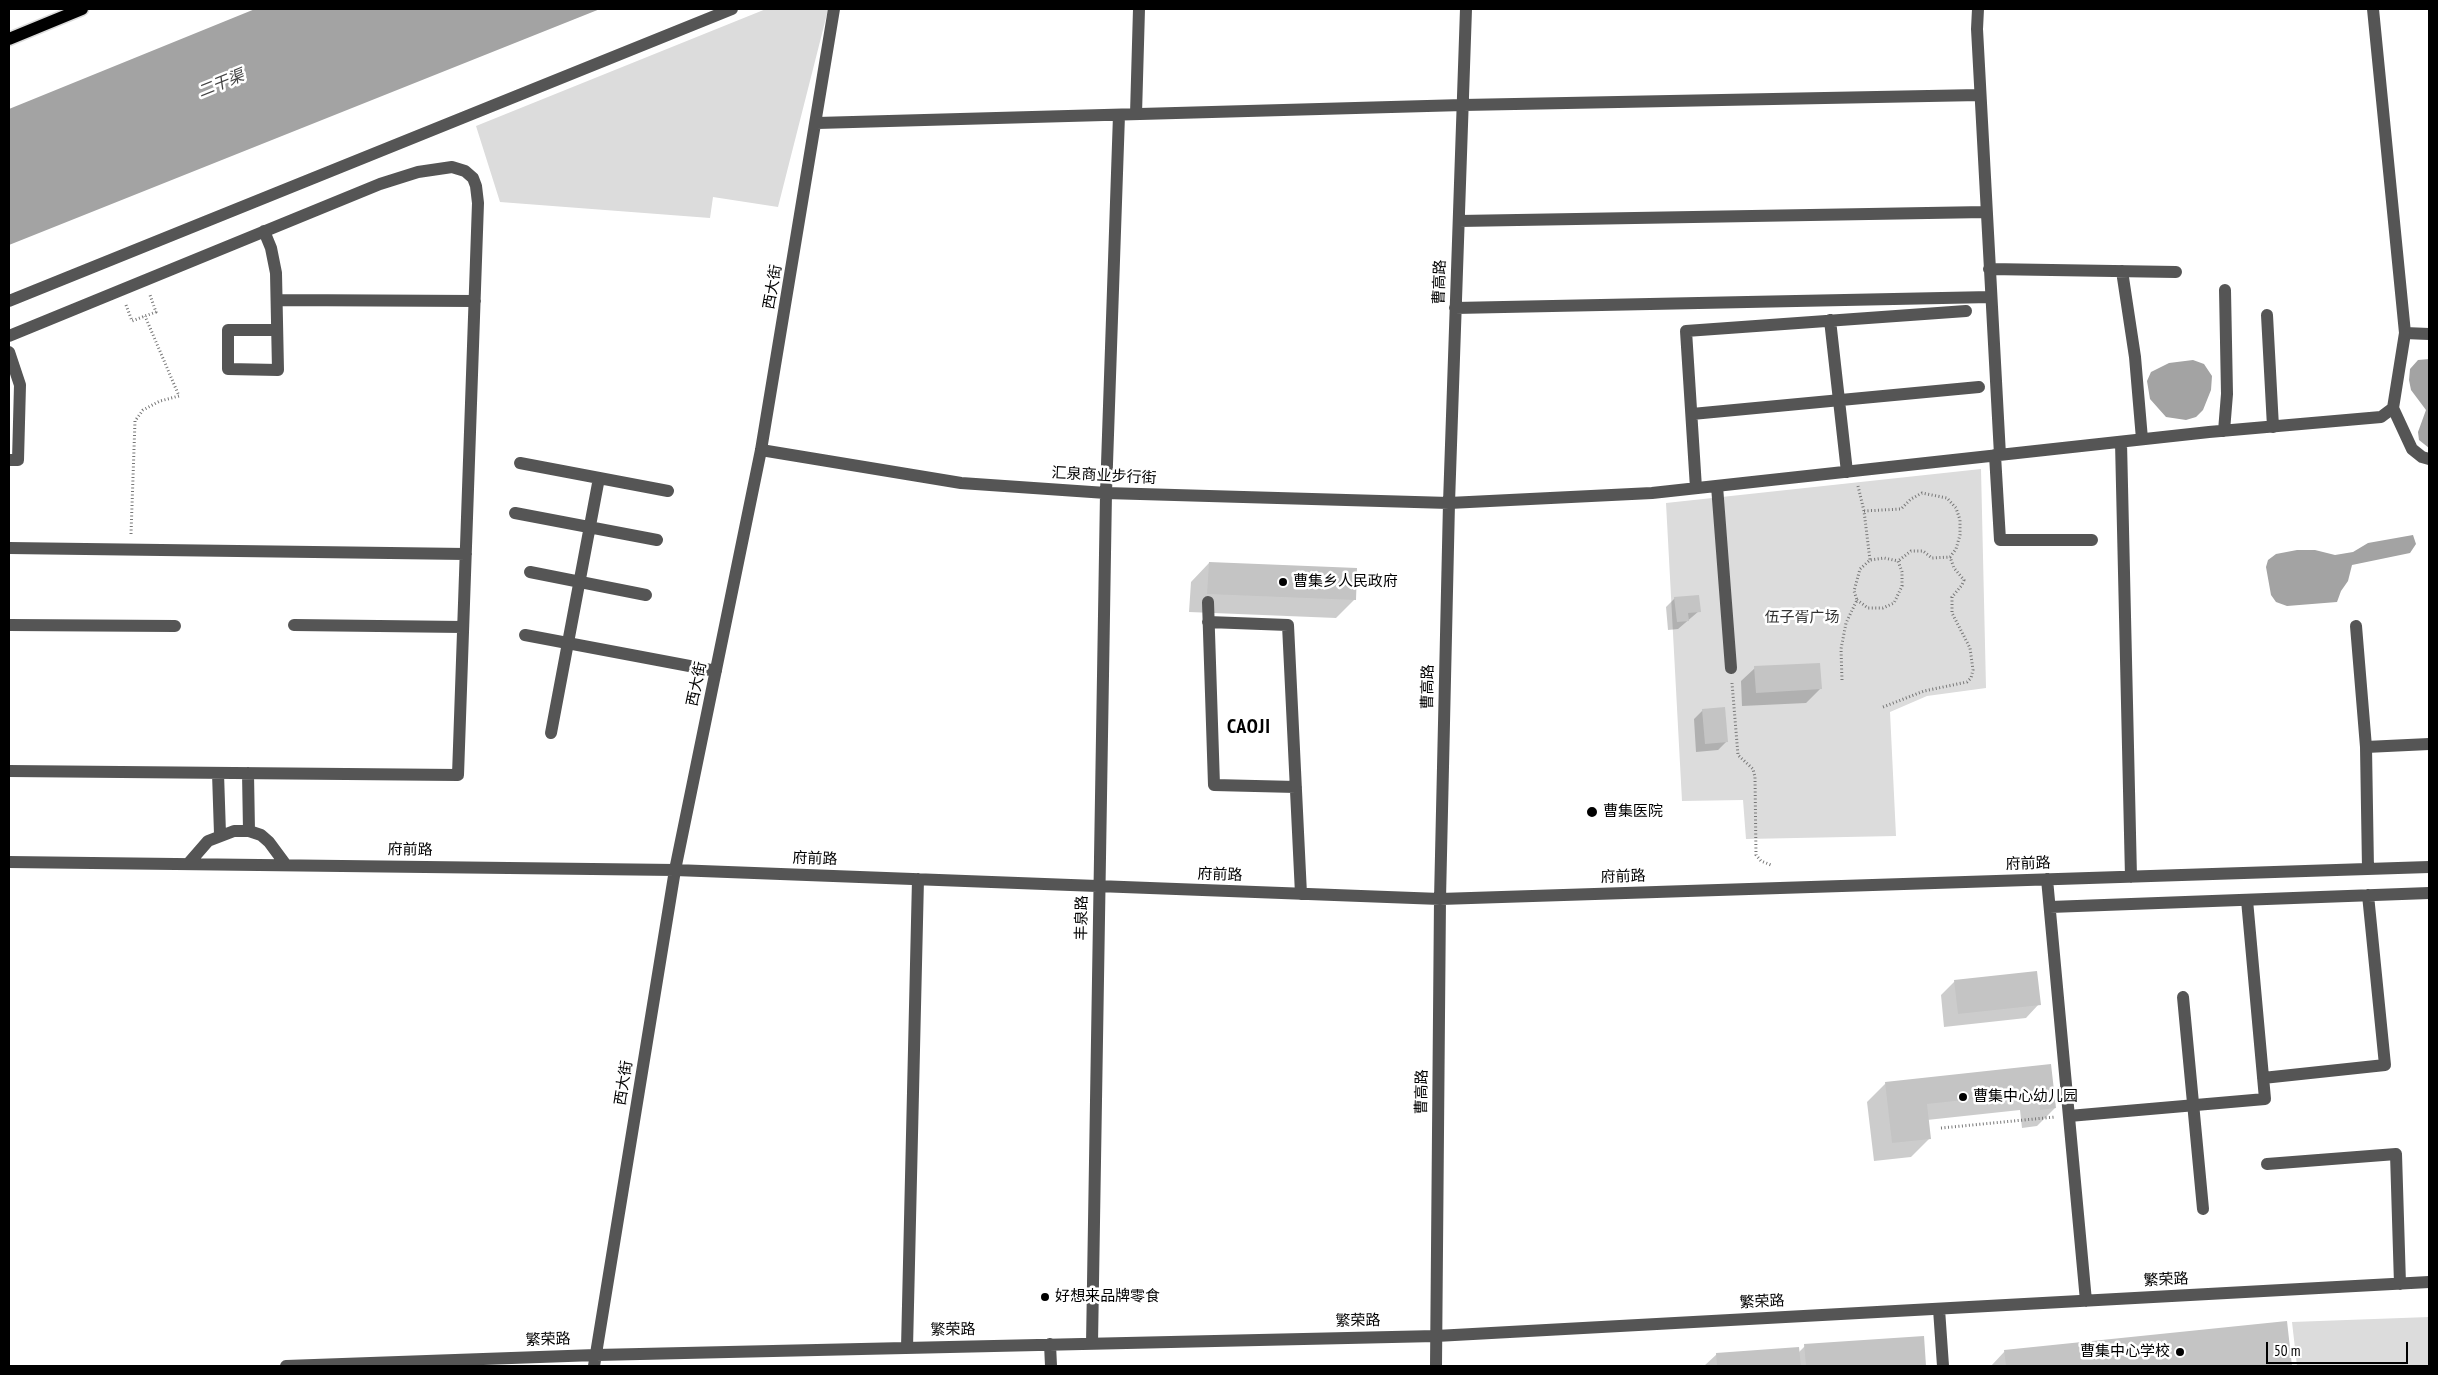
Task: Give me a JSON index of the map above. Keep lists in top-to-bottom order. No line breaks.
{"streets":{"street":["曹高路","西大街","汇泉商业步行街","府前路","丰泉路","繁荣路"]},"crossings":[["曹高路","汇泉商业步行街"],["曹高路","府前路"],["曹高路","繁荣路"],["西大街","汇泉商业步行街"],["西大街","府前路"],["西大街","繁荣路"],["汇泉商业步行街","丰泉路"],["府前路","丰泉路"],["丰泉路","繁荣路"]],"districts":["CAOJI"],"water":["二干渠"],"parks":["伍子胥广场"],"places":["曹集乡人民政府","曹集医院","曹集中心幼儿园","好想来品牌零食","曹集中心学校"],"scale_bar":"50 m"}
